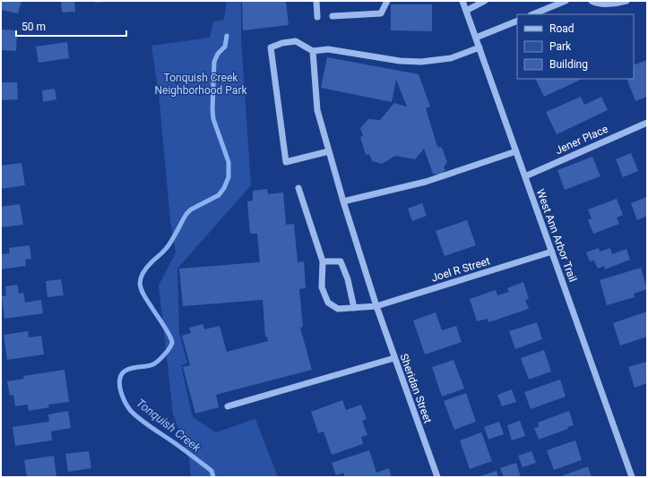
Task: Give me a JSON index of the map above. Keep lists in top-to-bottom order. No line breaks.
{"streets":{"street":["Jener Place","West Ann Arbor Trail","Joel R Street","Sheridan Street"]},"crossings":[["Jener Place","West Ann Arbor Trail"],["West Ann Arbor Trail","Joel R Street"],["Joel R Street","Sheridan Street"]],"water":["Tonquish Creek"],"parks":["Tonquish Creek Neighborhood Park"],"legend":["Road","Park","Building"],"scale_bar":"50 m"}
